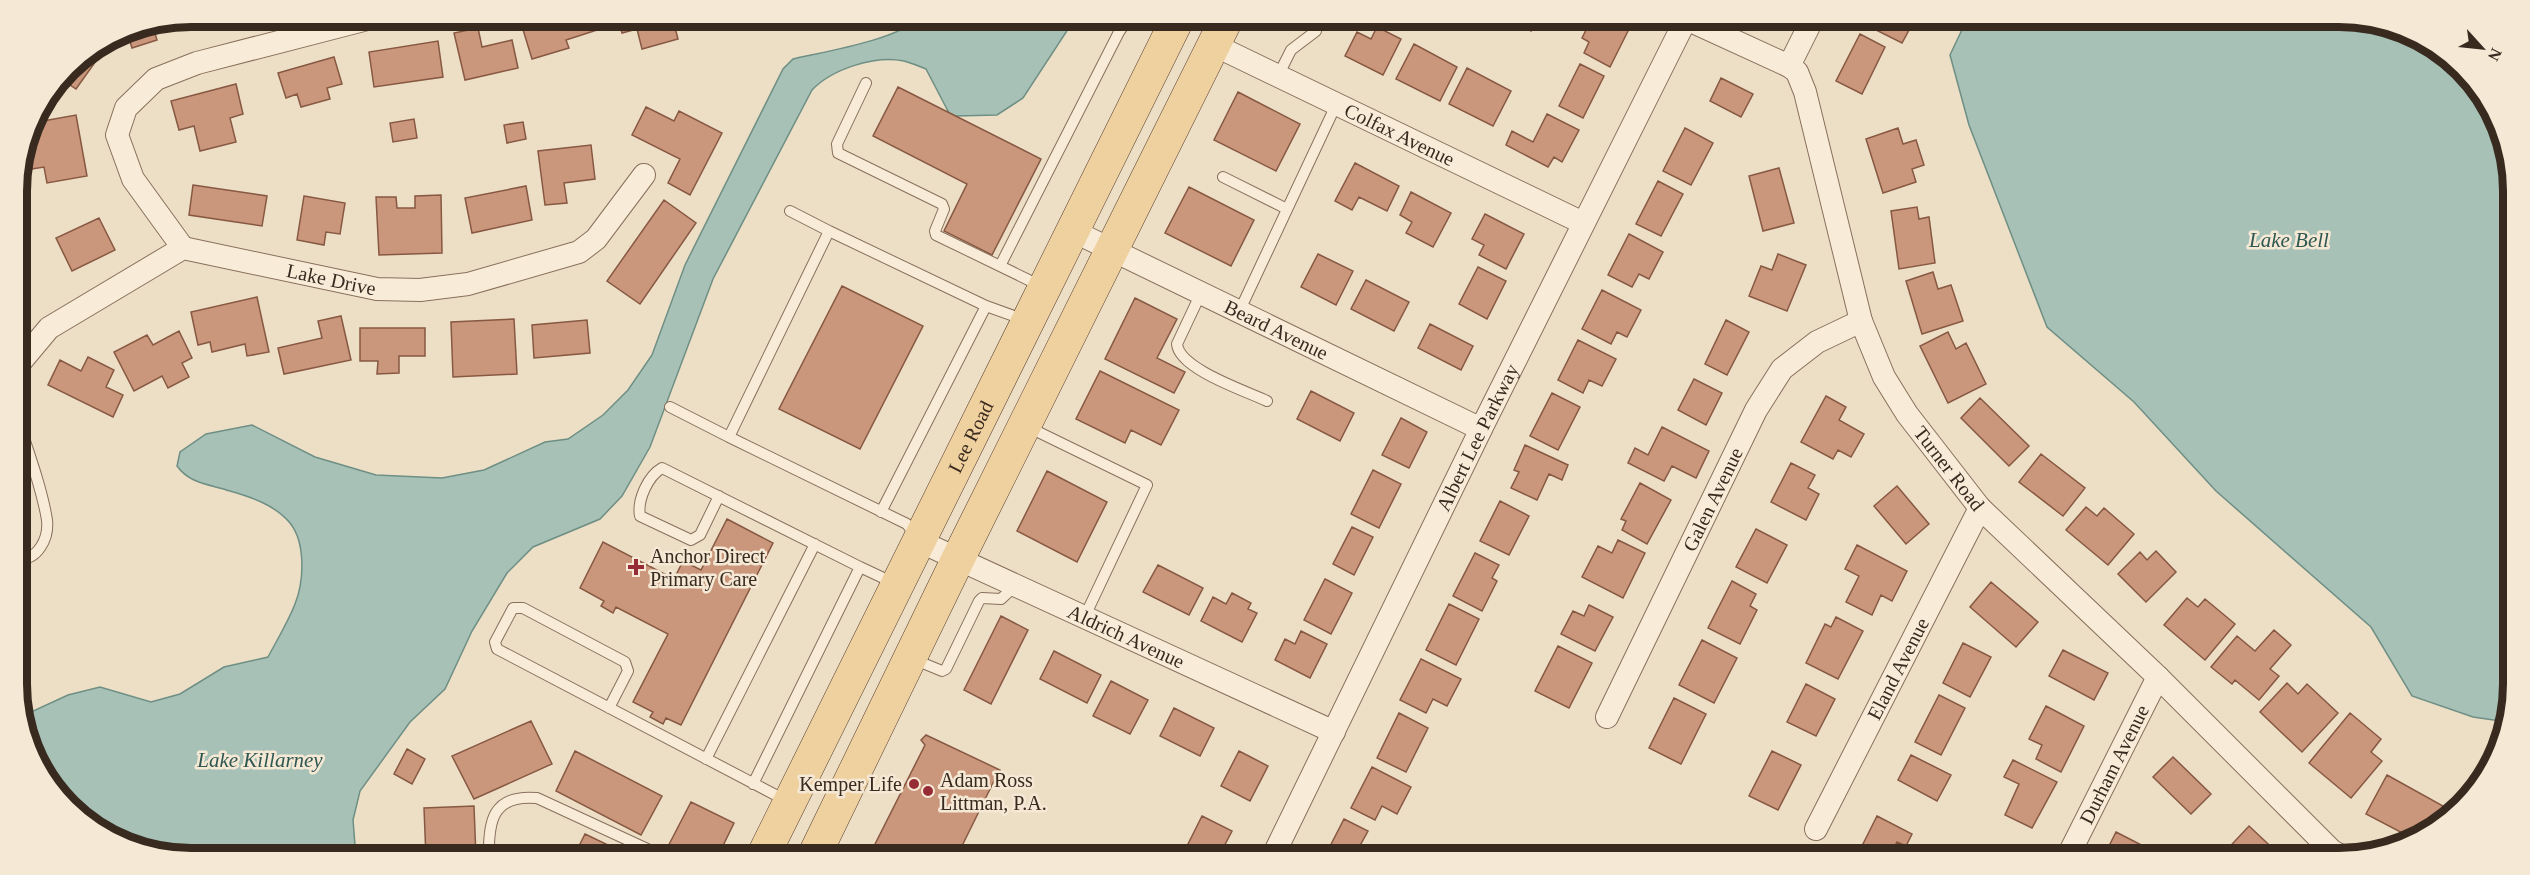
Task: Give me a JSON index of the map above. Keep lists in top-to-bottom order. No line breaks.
{"streets":{"main road":["Lee Road"],"street":["Colfax Avenue","Lake Drive","Beard Avenue","Albert Lee Parkway","Turner Road","Galen Avenue","Aldrich Avenue","Eland Avenue","Durham Avenue"]},"crossings":[["Colfax Avenue","Albert Lee Parkway"],["Beard Avenue","Lee Road"],["Beard Avenue","Albert Lee Parkway"],["Lee Road","Aldrich Avenue"],["Albert Lee Parkway","Aldrich Avenue"],["Turner Road","Galen Avenue"],["Turner Road","Eland Avenue"],["Turner Road","Durham Avenue"]],"water":["Lake Bell","Lake Killarney"],"places":{"health":["Anchor Direct Primary Care"],"other":["Kemper Life","Adam Ross Littman, P.A."]},"north":"bottom right"}
